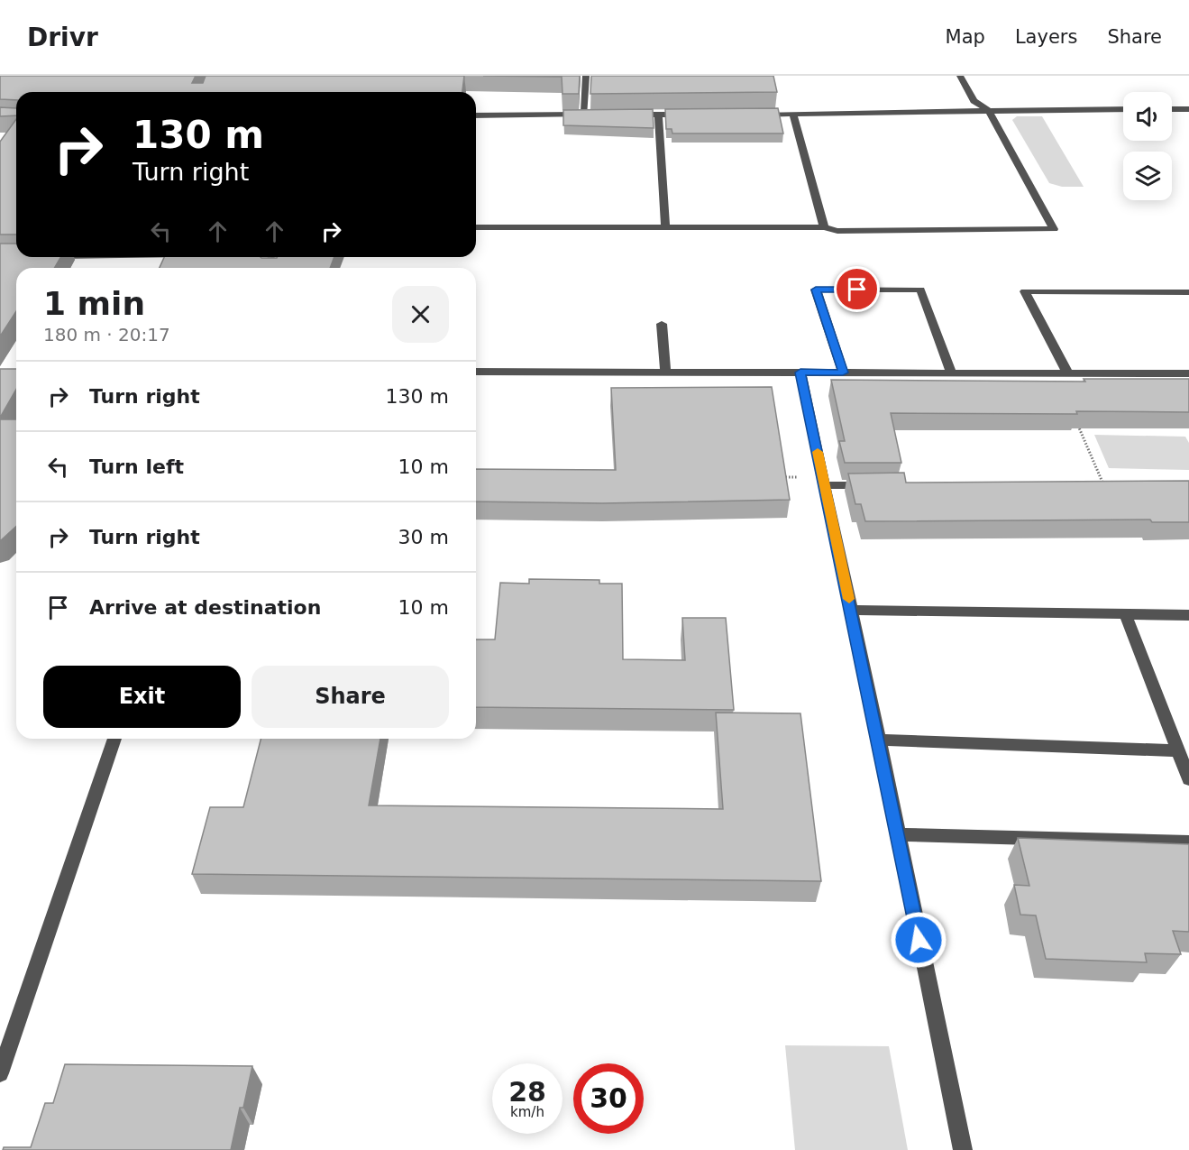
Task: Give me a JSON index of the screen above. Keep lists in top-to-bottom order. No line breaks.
{"page":{"header":"Drivr","nav":["Map","Layers","Share"],"turn":["130 m","Turn right"],"heading":["1 min","180 m · 20:17"],"list":[{"name":"Turn right","value":"130 m"},{"name":"Turn left","value":"10 m"},{"name":"Turn right","value":"30 m"},{"name":"Arrive at destination","value":"10 m"}],"buttons":["Exit","Share"],"speed":"28 km/h","limit":"30"}}
